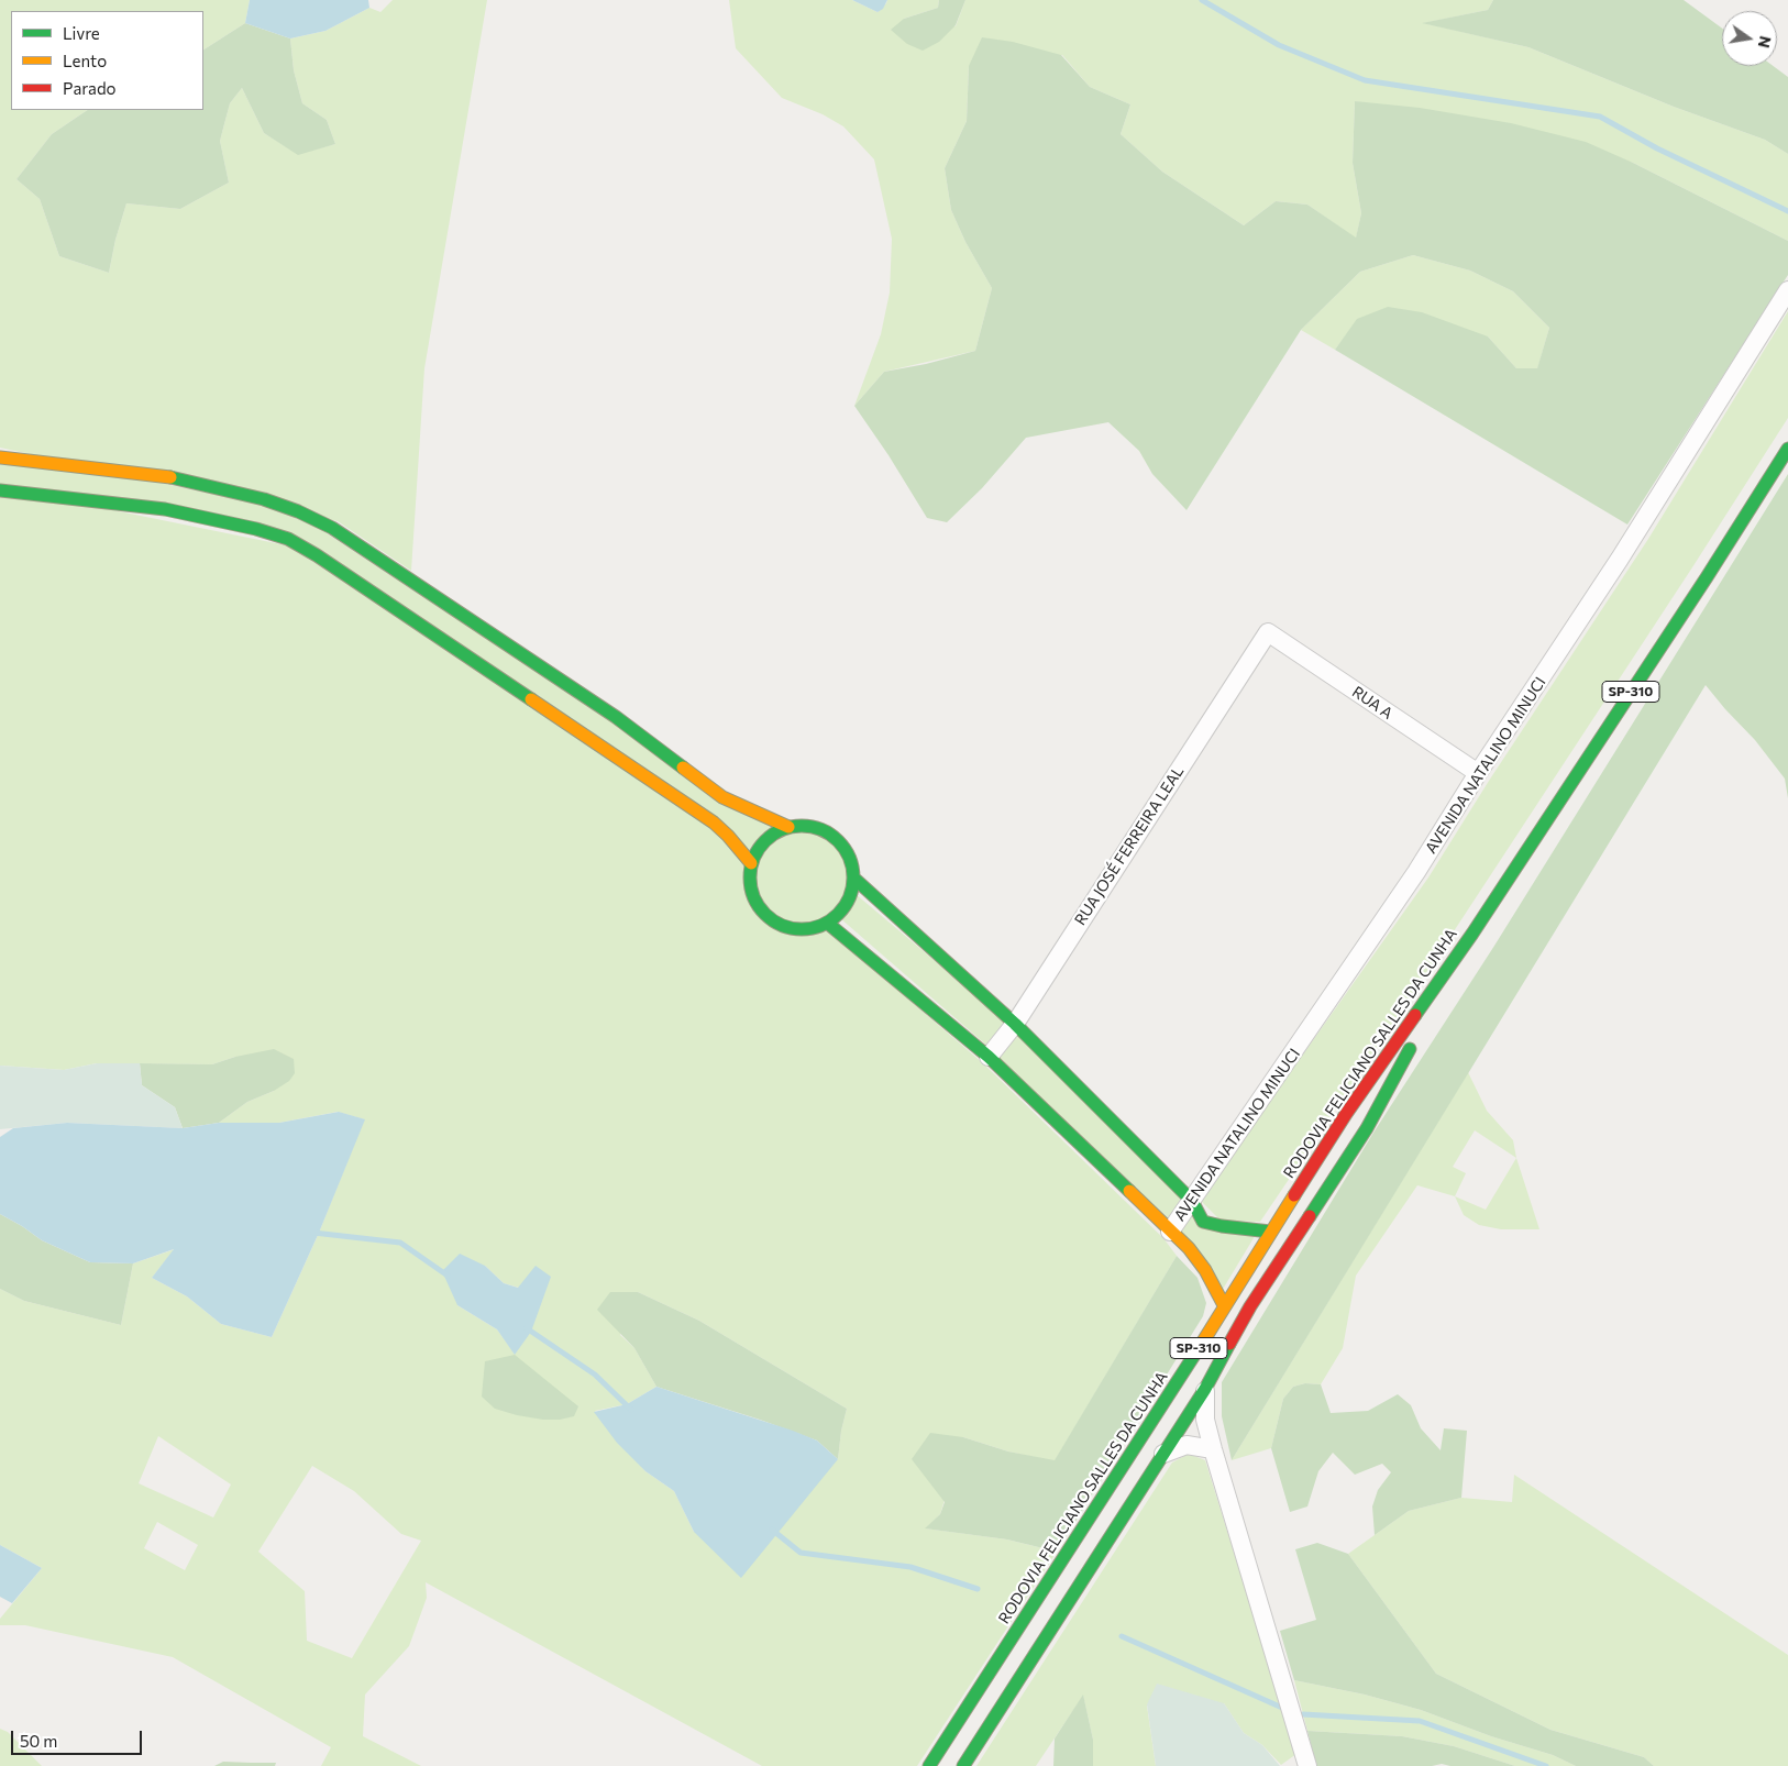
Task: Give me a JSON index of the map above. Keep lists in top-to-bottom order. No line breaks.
{"streets":{"street":["SP-310","RUA A","AVENIDA NATALINO MINUCI","RUA JOSÉ FERREIRA LEAL","RODOVIA FELICIANO SALLES DA CUNHA"]},"crossings":[["SP-310","RODOVIA FELICIANO SALLES DA CUNHA"],["RUA A","AVENIDA NATALINO MINUCI"],["RUA A","RUA JOSÉ FERREIRA LEAL"]],"legend":["Livre","Lento","Parado"],"scale_bar":"50 m","north":"right"}
